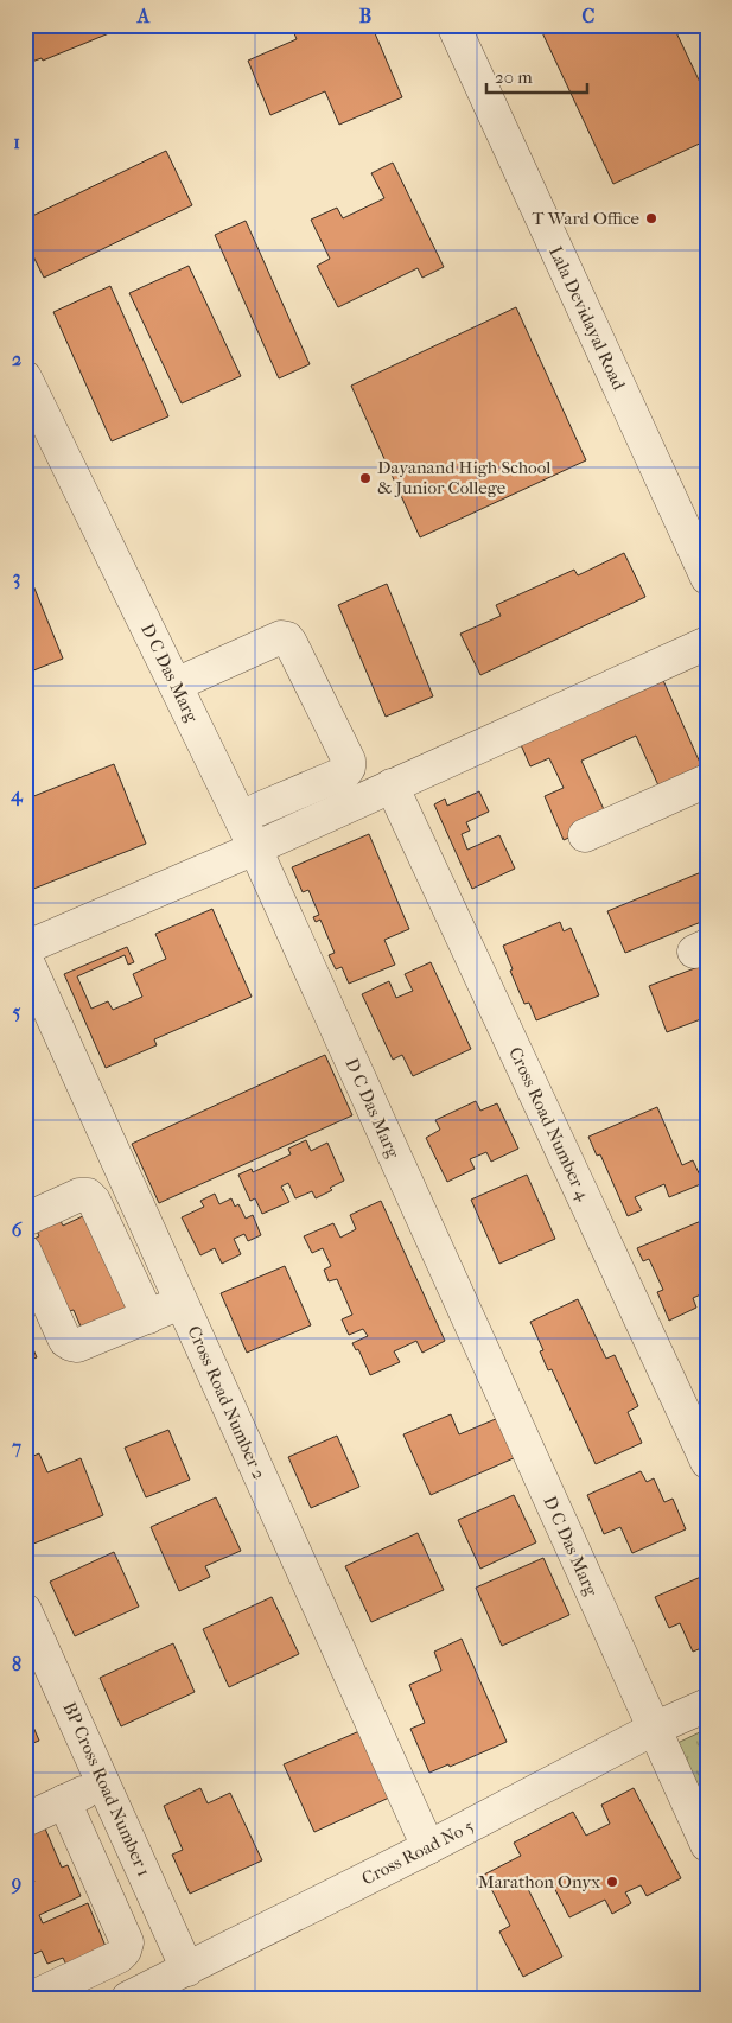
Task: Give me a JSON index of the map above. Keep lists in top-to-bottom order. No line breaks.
{"streets":{"street":["Lala Devidayal Road","D C Das Marg","Cross Road Number 4","Cross Road Number 2","BP Cross Road Number 1","Cross Road No 5"]},"crossings":[["D C Das Marg","Cross Road No 5"],["Cross Road Number 2","Cross Road No 5"],["BP Cross Road Number 1","Cross Road No 5"]],"places":["T Ward Office","Dayanand High School & Junior College","Marathon Onyx"],"scale_bar":"20 m","grid":{"columns":["A","B","C"],"rows":["1","2","3","4","5","6","7","8","9"]}}
